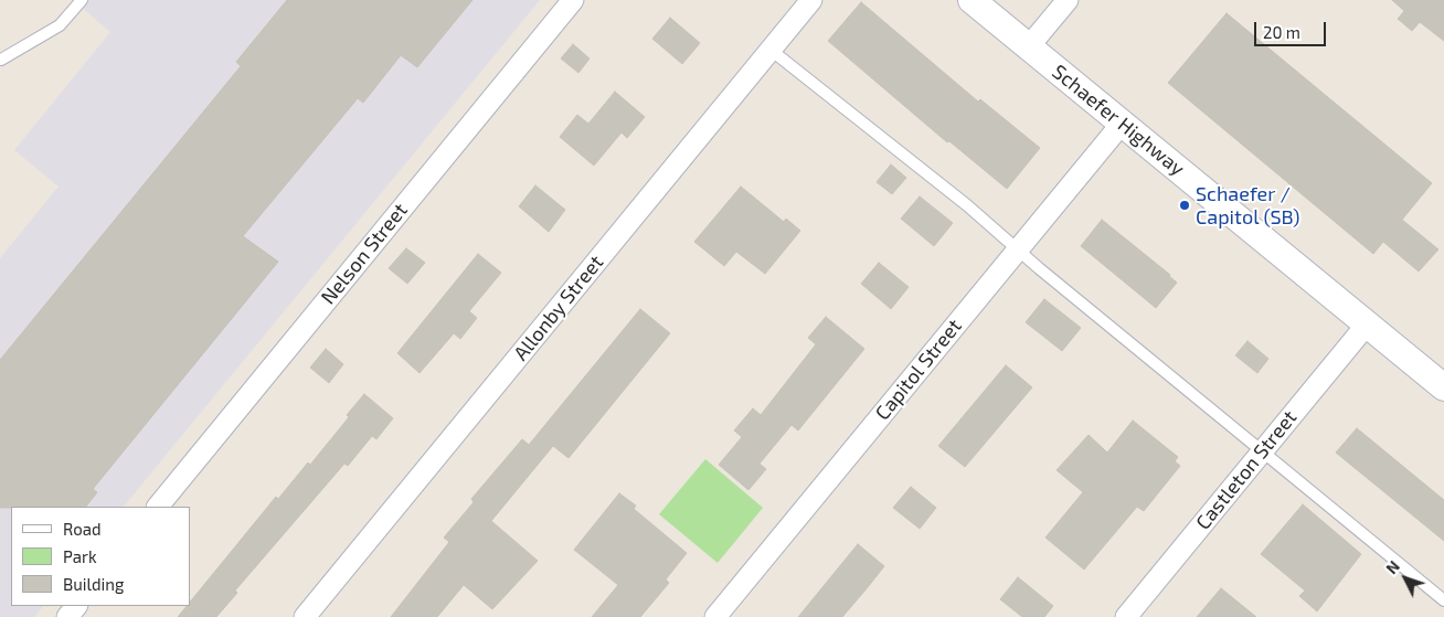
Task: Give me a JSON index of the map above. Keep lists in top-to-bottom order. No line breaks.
{"streets":{"street":["Schaefer Highway","Nelson Street","Allonby Street","Capitol Street","Castleton Street"]},"crossings":[["Schaefer Highway","Capitol Street"],["Schaefer Highway","Castleton Street"]],"places":["Schaefer / Capitol (SB)"],"legend":["Road","Park","Building"],"scale_bar":"20 m","north":"top left"}
